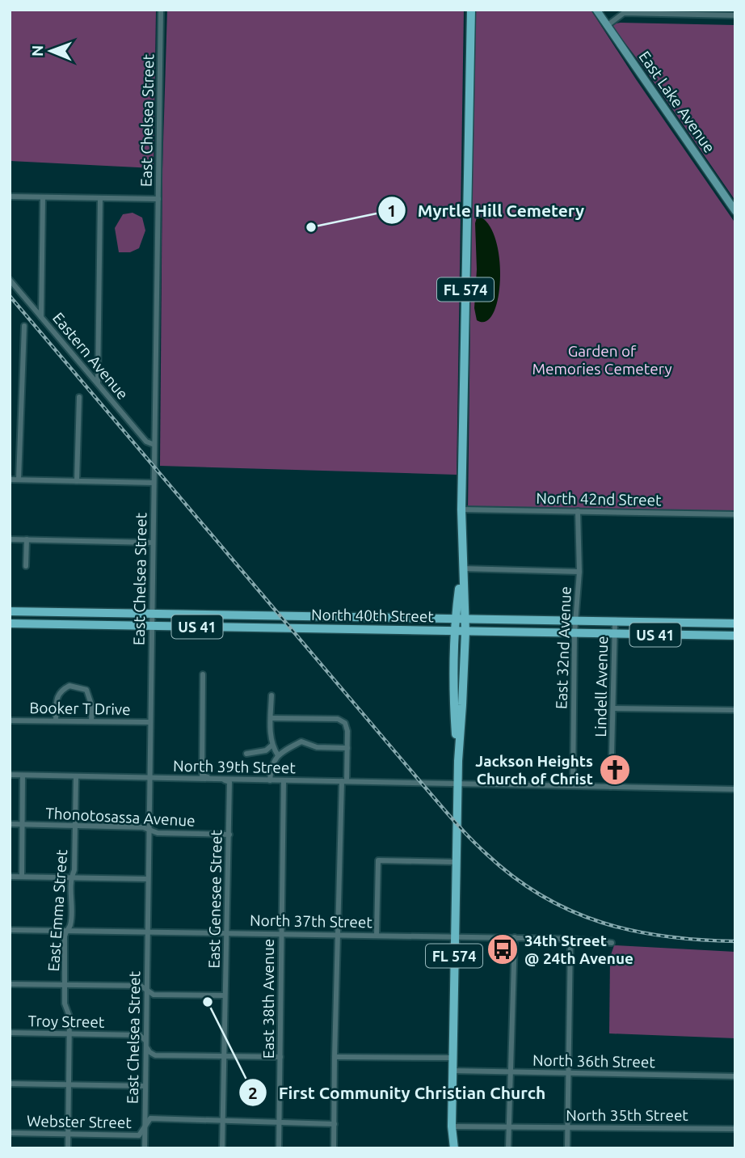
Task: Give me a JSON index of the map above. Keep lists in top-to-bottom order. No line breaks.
{"streets":{"main road":["FL 574","North 40th Street","US 41"],"street":["East Lake Avenue","East Chelsea Street","Eastern Avenue","North 42nd Street","East 32nd Avenue","Lindell Avenue","Booker T Drive","North 39th Street","Thonotosassa Avenue","East Genesee Street","East Emma Street","North 37th Street","East 38th Avenue","Troy Street","North 36th Street","North 35th Street","Webster Street"]},"crossings":[["East Chelsea Street","Eastern Avenue"],["East Chelsea Street","North 40th Street"],["East Chelsea Street","Booker T Drive"],["East Chelsea Street","North 39th Street"],["East Chelsea Street","Thonotosassa Avenue"],["East Chelsea Street","North 37th Street"],["East Chelsea Street","Troy Street"],["East Chelsea Street","Webster Street"],["FL 574","North 42nd Street"],["FL 574","North 40th Street"],["FL 574","North 39th Street"],["FL 574","North 37th Street"],["FL 574","North 36th Street"],["FL 574","North 35th Street"],["North 42nd Street","East 32nd Avenue"],["North 40th Street","East 32nd Avenue"],["North 40th Street","Lindell Avenue"],["East 32nd Avenue","North 39th Street"],["Lindell Avenue","North 39th Street"],["North 39th Street","East Genesee Street"],["North 39th Street","East Emma Street"],["North 39th Street","East 38th Avenue"],["Thonotosassa Avenue","East Genesee Street"],["Thonotosassa Avenue","East Emma Street"],["East Genesee Street","North 37th Street"],["East Genesee Street","Troy Street"],["East Emma Street","North 37th Street"],["East Emma Street","Troy Street"],["East Emma Street","Webster Street"],["North 37th Street","East 38th Avenue"],["East 38th Avenue","Troy Street"]],"parks":["Garden of Memories Cemetery"],"places":{"other":["Myrtle Hill Cemetery","First Community Christian Church"],"church":["Jackson Heights Church of Christ"],"bus stop":["34th Street @ 24th Avenue"]},"north":"left"}
